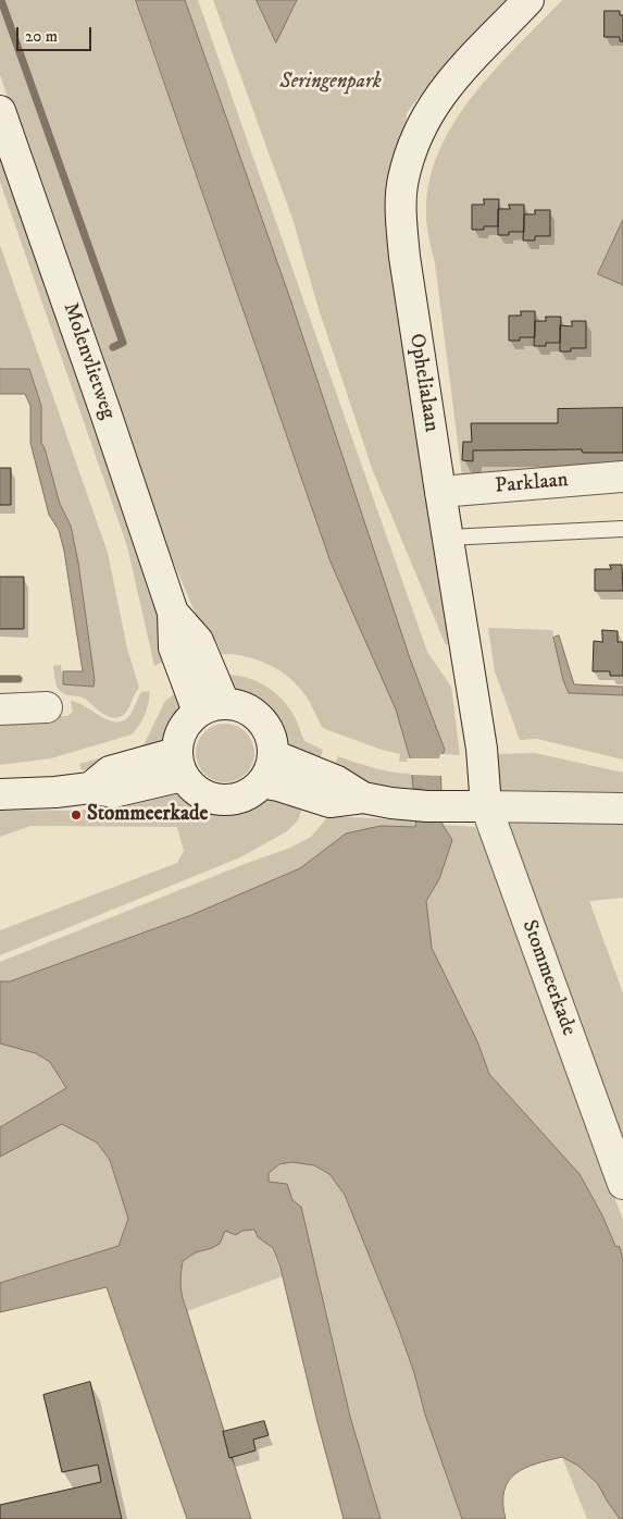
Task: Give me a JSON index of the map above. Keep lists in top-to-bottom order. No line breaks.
{"streets":{"street":["Molenvlietweg","Ophelialaan","Parklaan","Stommeerkade"]},"crossings":[["Ophelialaan","Parklaan"],["Ophelialaan","Stommeerkade"]],"parks":["Seringenpark"],"places":["Stommeerkade"],"scale_bar":"20 m"}
